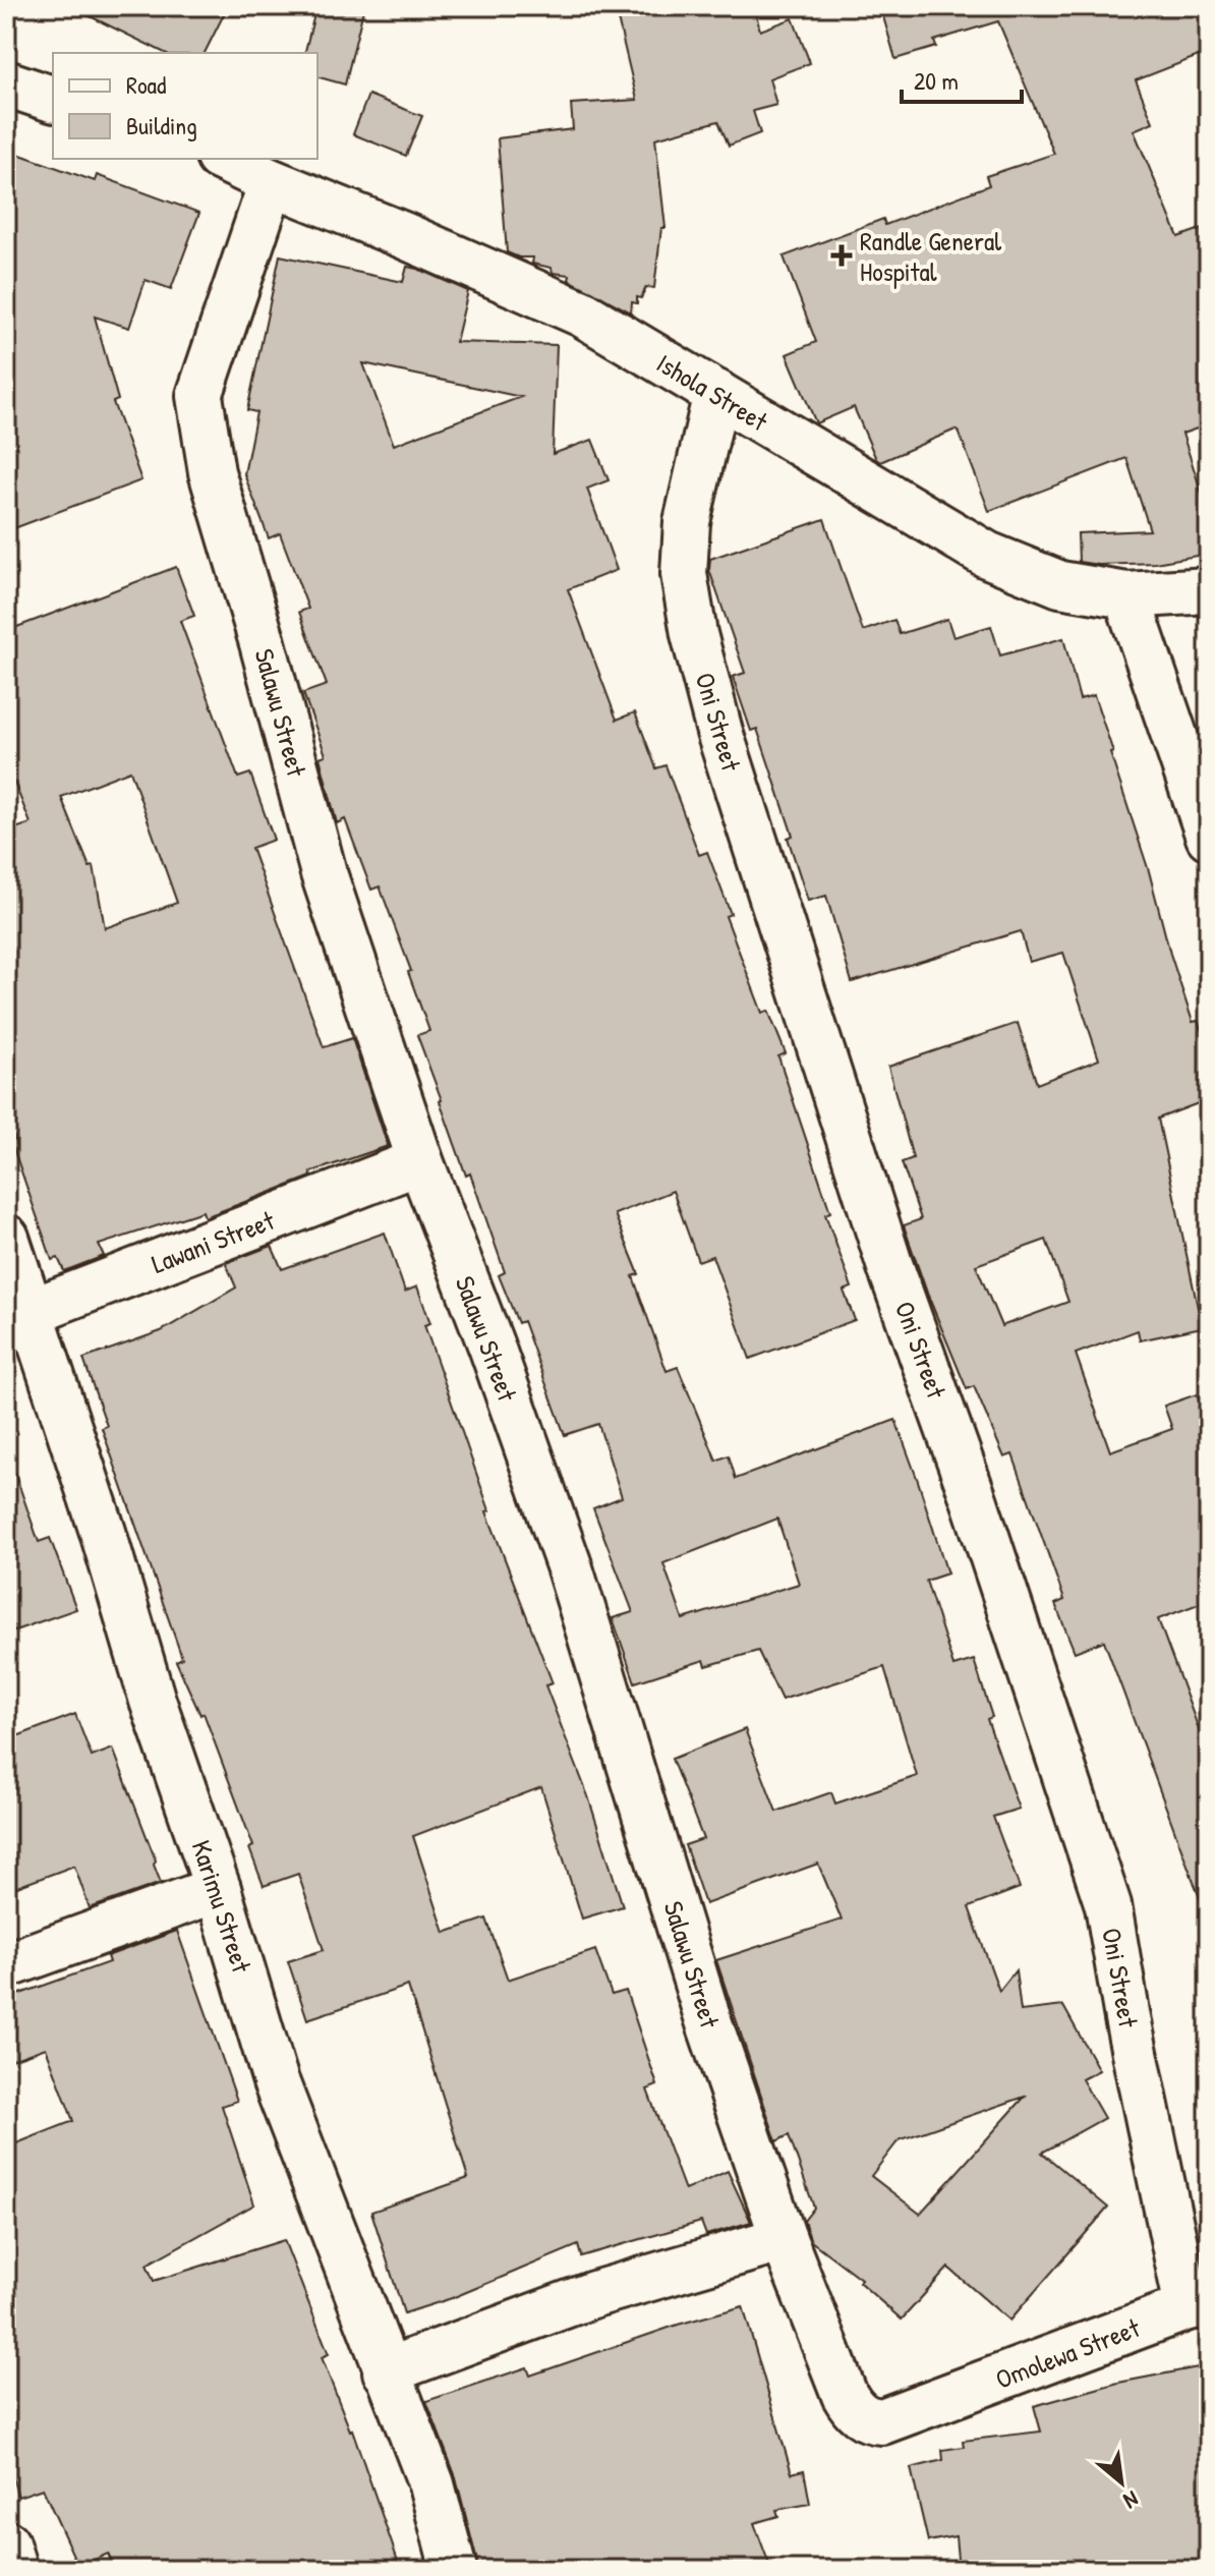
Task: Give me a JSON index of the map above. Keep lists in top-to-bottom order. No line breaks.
{"streets":{"street":["Ishola Street","Salawu Street","Oni Street","Lawani Street","Karimu Street","Omolewa Street"]},"crossings":[["Ishola Street","Salawu Street"],["Ishola Street","Oni Street"],["Salawu Street","Lawani Street"],["Salawu Street","Omolewa Street"],["Oni Street","Omolewa Street"],["Lawani Street","Karimu Street"]],"places":{"health":["Randle General Hospital"]},"legend":["Road","Building"],"scale_bar":"20 m","north":"bottom right"}
